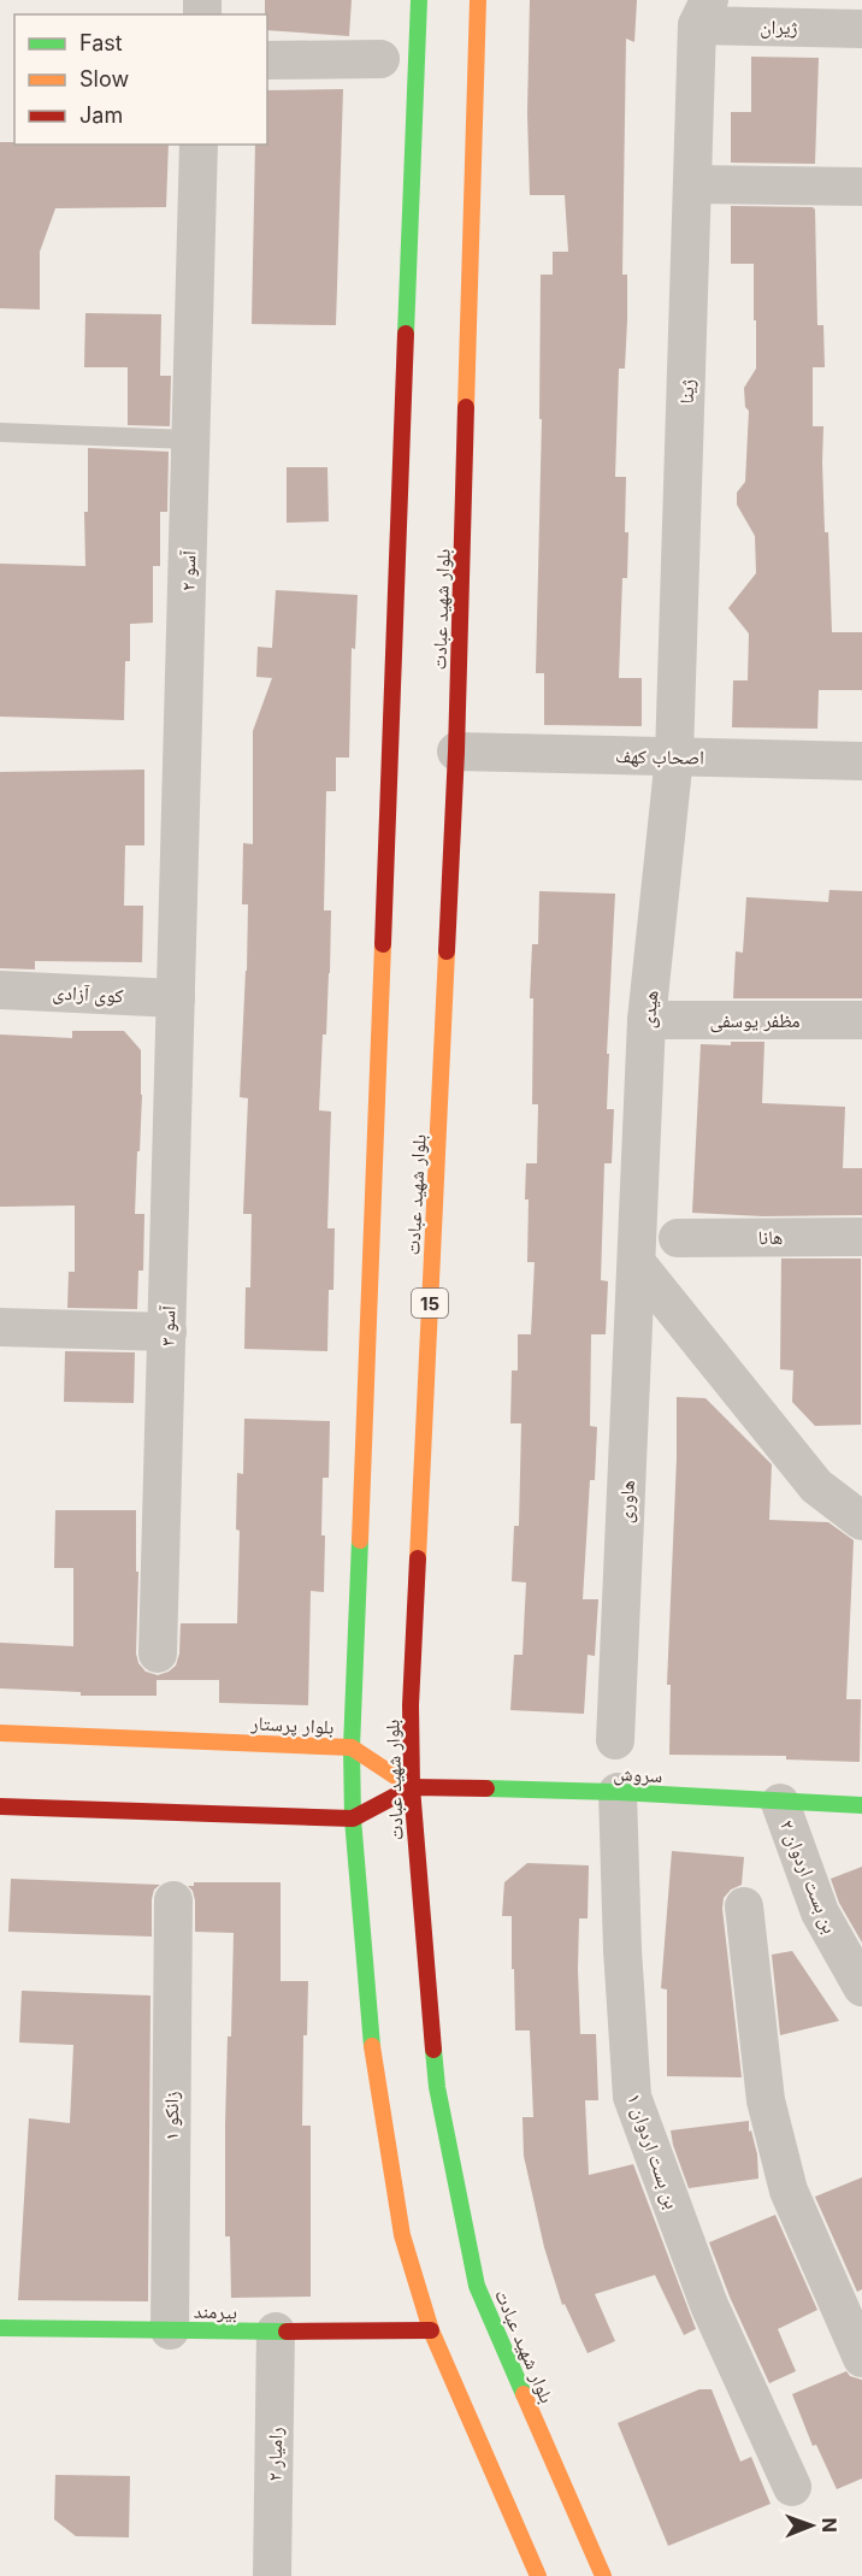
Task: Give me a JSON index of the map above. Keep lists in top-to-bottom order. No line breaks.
{"streets":{"main road":["بلوار شهید عبادت","15","بلوار پرستار","سروش","بیرمند"],"street":["ژیران","ژینا","آسو ۲","اصحاب کهف","کوی آزادی","هیدی","مظفر یوسفی","هانا","آسو ۳","هاوری","بن بست اردوان ۲","زانکو ۱","بن بست اردوان ۱","رامیار ۲"]},"crossings":[["ژیران","ژینا"],["ژینا","اصحاب کهف"],["ژینا","هیدی"],["آسو ۲","کوی آزادی"],["آسو ۲","آسو ۳"],["بلوار شهید عبادت","اصحاب کهف"],["بلوار شهید عبادت","بلوار پرستار"],["بلوار شهید عبادت","سروش"],["بلوار شهید عبادت","بیرمند"],["اصحاب کهف","هیدی"],["کوی آزادی","آسو ۳"],["هیدی","مظفر یوسفی"],["هیدی","هاوری"],["بلوار پرستار","سروش"],["سروش","بن بست اردوان ۲"],["سروش","بن بست اردوان ۱"],["زانکو ۱","بیرمند"],["بیرمند","رامیار ۲"]],"legend":["Fast","Slow","Jam"],"north":"right"}
